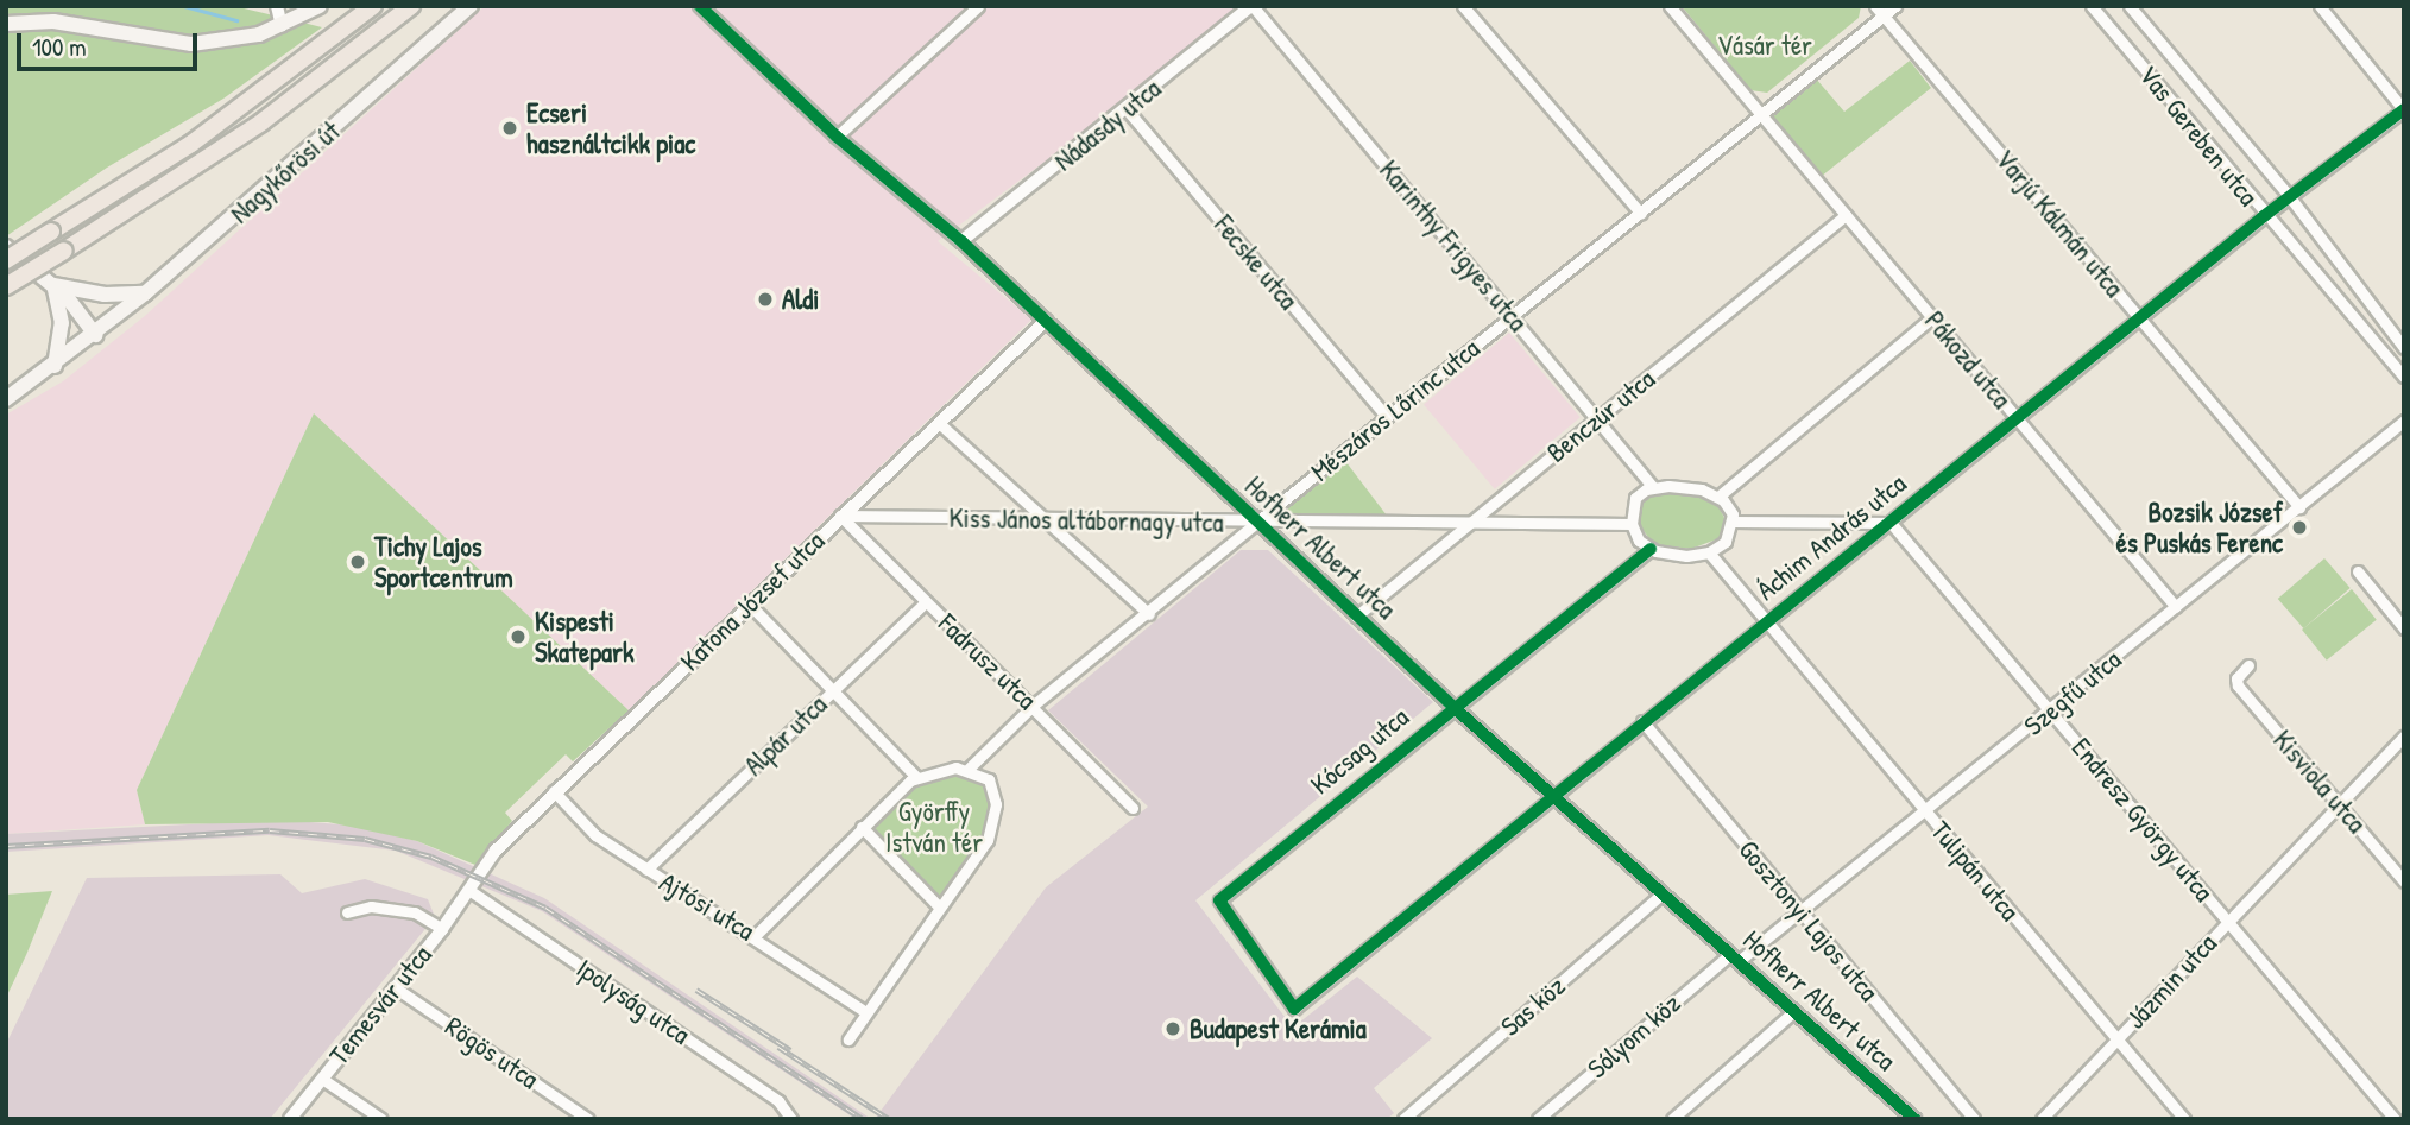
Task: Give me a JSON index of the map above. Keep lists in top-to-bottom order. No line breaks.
{"streets":{"main road":["Nagykőrösi út"],"street":["Nádasdy utca","Vas Gereben utca","Varjú Kálmán utca","Karinthy Frigyes utca","Fecske utca","Pákozd utca","Mészáros Lőrinc utca","Benczúr utca","Kiss János altábornagy utca","Áchim András utca","Hofherr Albert utca","Katona József utca","Fadrusz utca","Szegfű utca","Alpár utca","Kócsag utca","Kisviola utca","Endresz György utca","Tulipán utca","Ajtósi utca","Gosztonyi Lajos utca","Jázmin utca","Ipolyság utca","Temesvár utca","Sas köz","Sólyom köz","Rögös utca"]},"crossings":[["Nádasdy utca","Karinthy Frigyes utca"],["Nádasdy utca","Fecske utca"],["Nádasdy utca","Hofherr Albert utca"],["Vas Gereben utca","Áchim András utca"],["Varjú Kálmán utca","Áchim András utca"],["Varjú Kálmán utca","Szegfű utca"],["Karinthy Frigyes utca","Mészáros Lőrinc utca"],["Karinthy Frigyes utca","Benczúr utca"],["Karinthy Frigyes utca","Kiss János altábornagy utca"],["Karinthy Frigyes utca","Kócsag utca"],["Fecske utca","Mészáros Lőrinc utca"],["Pákozd utca","Mészáros Lőrinc utca"],["Pákozd utca","Benczúr utca"],["Pákozd utca","Áchim András utca"],["Pákozd utca","Szegfű utca"],["Mészáros Lőrinc utca","Kiss János altábornagy utca"],["Mészáros Lőrinc utca","Hofherr Albert utca"],["Mészáros Lőrinc utca","Fadrusz utca"],["Benczúr utca","Kiss János altábornagy utca"],["Benczúr utca","Hofherr Albert utca"],["Kiss János altábornagy utca","Hofherr Albert utca"],["Kiss János altábornagy utca","Katona József utca"],["Kiss János altábornagy utca","Fadrusz utca"],["Kiss János altábornagy utca","Kócsag utca"],["Áchim András utca","Hofherr Albert utca"],["Áchim András utca","Kócsag utca"],["Áchim András utca","Endresz György utca"],["Áchim András utca","Tulipán utca"],["Áchim András utca","Gosztonyi Lajos utca"],["Hofherr Albert utca","Katona József utca"],["Hofherr Albert utca","Szegfű utca"],["Hofherr Albert utca","Kócsag utca"],["Hofherr Albert utca","Sas köz"],["Hofherr Albert utca","Sólyom köz"],["Katona József utca","Fadrusz utca"],["Katona József utca","Ajtósi utca"],["Katona József utca","Ipolyság utca"],["Katona József utca","Temesvár utca"],["Fadrusz utca","Alpár utca"],["Szegfű utca","Endresz György utca"],["Szegfű utca","Tulipán utca"],["Szegfű utca","Gosztonyi Lajos utca"],["Szegfű utca","Sólyom köz"],["Alpár utca","Ajtósi utca"],["Kisviola utca","Jázmin utca"],["Endresz György utca","Jázmin utca"],["Tulipán utca","Jázmin utca"],["Ipolyság utca","Temesvár utca"],["Temesvár utca","Rögös utca"]],"parks":["Vásár tér","Györffy István tér"],"places":["Ecseri használtcikk piac","Aldi","Bozsik József és Puskás Ferenc","Tichy Lajos Sportcentrum","Kispesti Skatepark","Budapest Kerámia"],"scale_bar":"100 m"}
